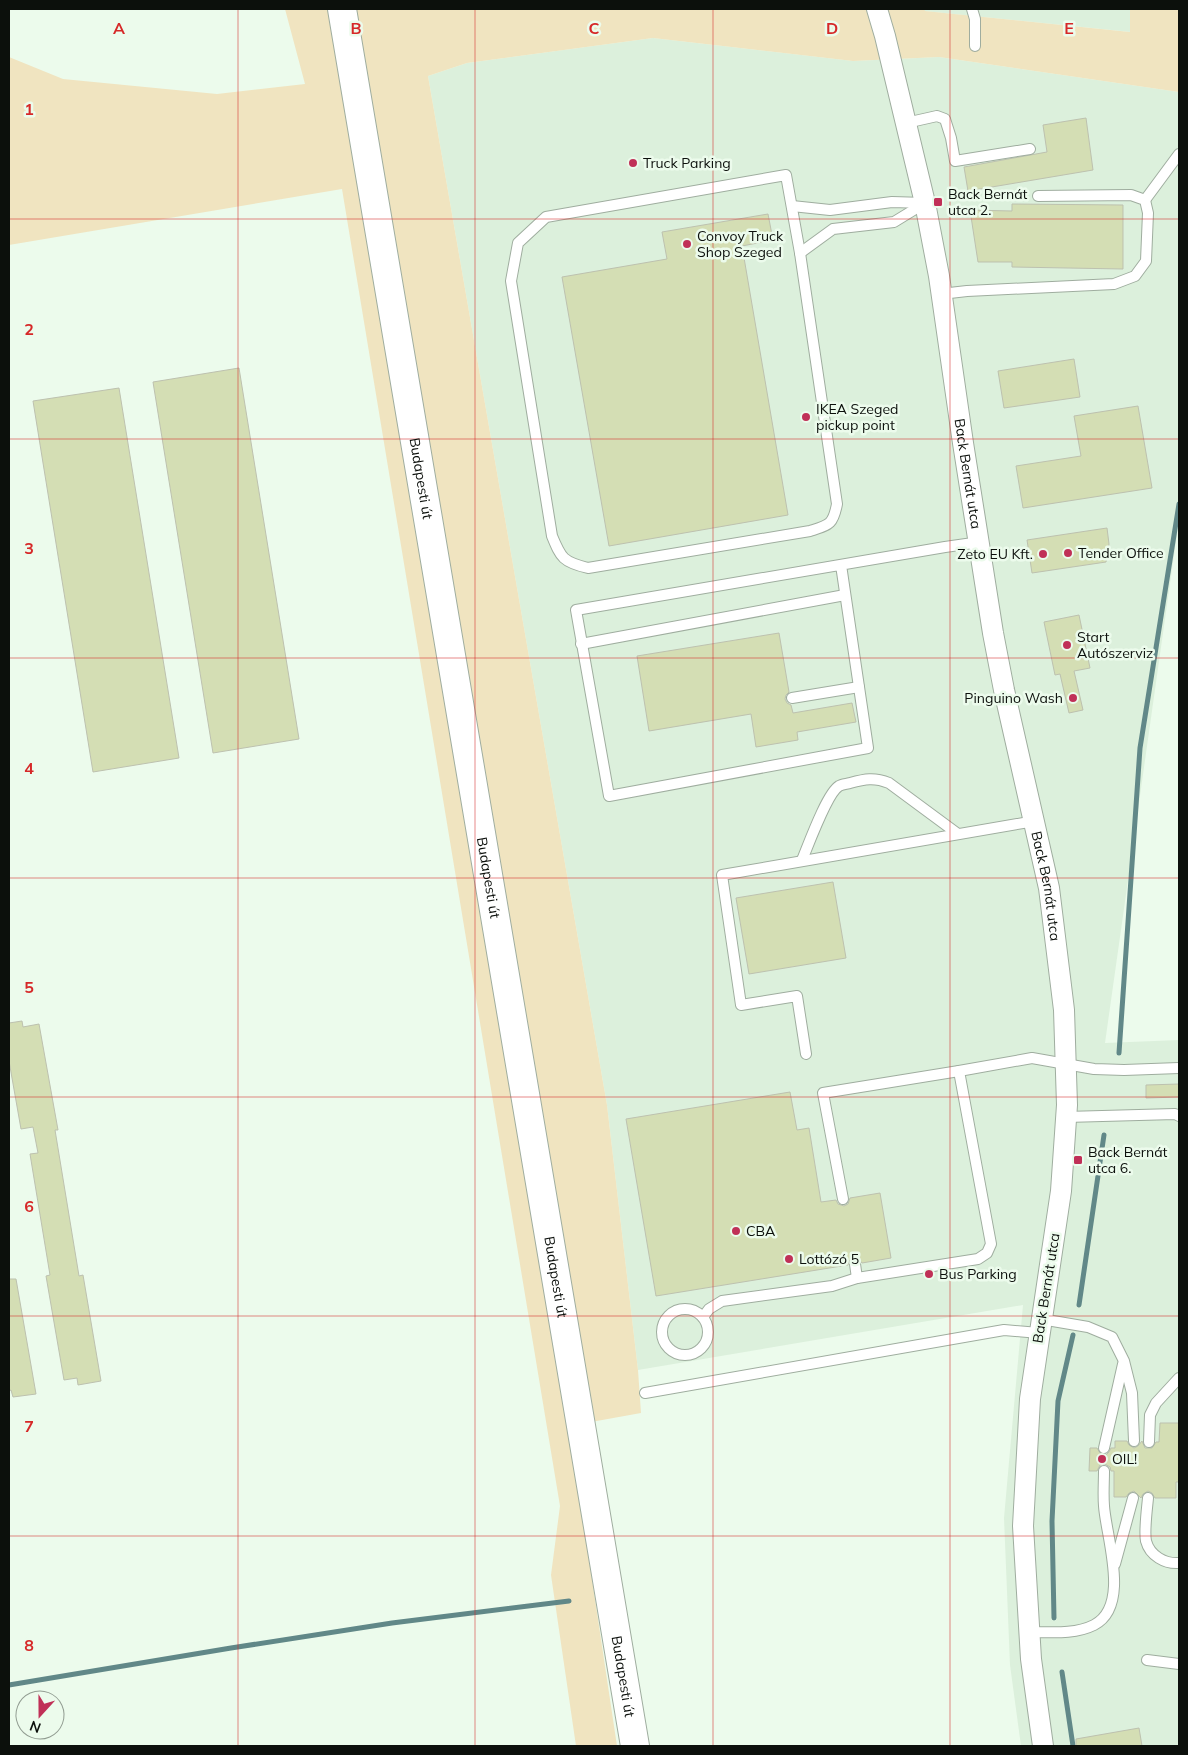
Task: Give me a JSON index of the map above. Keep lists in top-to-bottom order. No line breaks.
{"streets":{"main road":["Budapesti út"],"street":["Back Bernát utca"]},"places":{"other":["Truck Parking","Convoy Truck Shop Szeged","IKEA Szeged pickup point","Tender Office","Zeto EU Kft.","Start Autószerviz","Pinguino Wash","CBA","Lottózó 5","Bus Parking","OIL!"],"transit":["Back Bernát utca 2.","Back Bernát utca 6."]},"north":"bottom","grid":{"columns":["A","B","C","D","E"],"rows":["1","2","3","4","5","6","7","8"]}}
